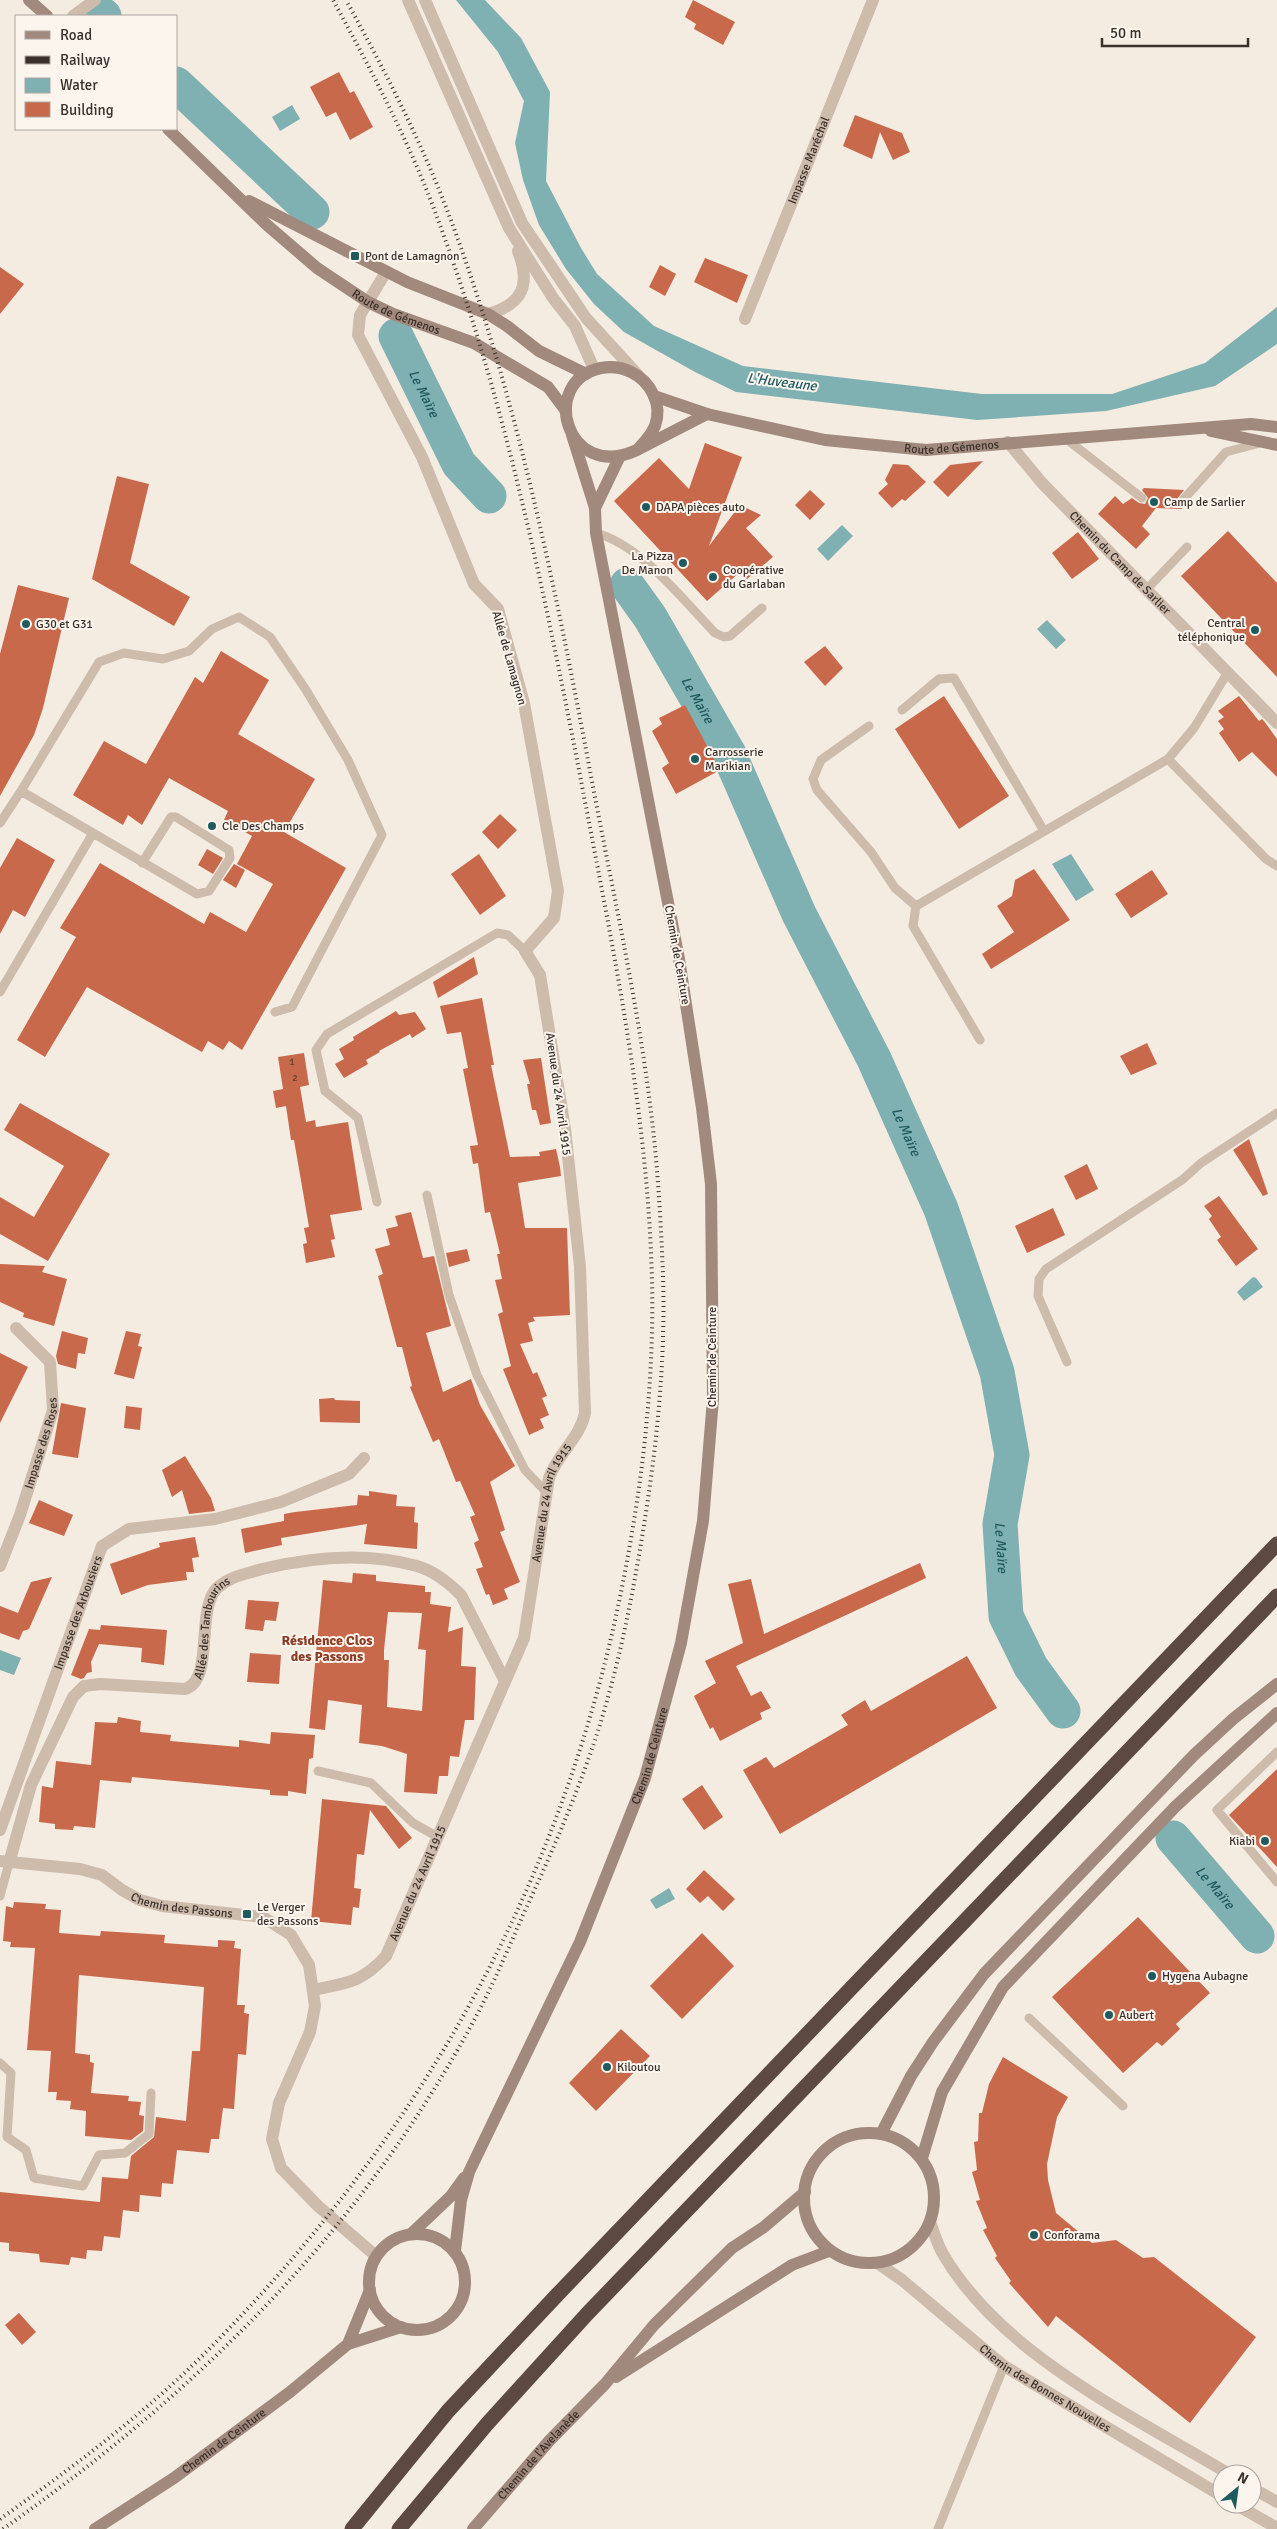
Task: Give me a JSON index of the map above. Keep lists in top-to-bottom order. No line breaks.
{"streets":{"main road":["Route de Gémenos","Chemin de Ceinture","Chemin de l'Avelanède"],"street":["Impasse Maréchal","Chemin du Camp de Sarlier","Allée de Lamagnon","Avenue du 24 Avril 1915","Impasse des Roses","Impasse des Arbousiers","Allée des Tambourins","Chemin des Passons","Chemin des Bonnes Nouvelles"]},"crossings":[["Route de Gémenos","Chemin du Camp de Sarlier"],["Route de Gémenos","Allée de Lamagnon"],["Route de Gémenos","Chemin de Ceinture"],["Allée de Lamagnon","Avenue du 24 Avril 1915"],["Chemin de Ceinture","Chemin des Passons"],["Avenue du 24 Avril 1915","Allée des Tambourins"],["Avenue du 24 Avril 1915","Chemin des Passons"],["Allée des Tambourins","Chemin des Passons"]],"districts":["Résidence Clos des Passons"],"water":["L'Huveaune","Le Maïre"],"places":{"transit":["Pont de Lamagnon","Le Verger des Passons"],"other":["Camp de Sarlier","DAPA pièces auto","La Pizza De Manon","Coopérative du Garlaban","G30 et G31","Central téléphonique","Carrosserie Marikian","Cle Des Champs","Kiabi","Hygena Aubagne","Aubert","Kiloutou","Conforama"]},"house_numbers":["1","2"],"legend":["Road","Railway","Water","Building"],"scale_bar":"50 m","north":"top right"}
